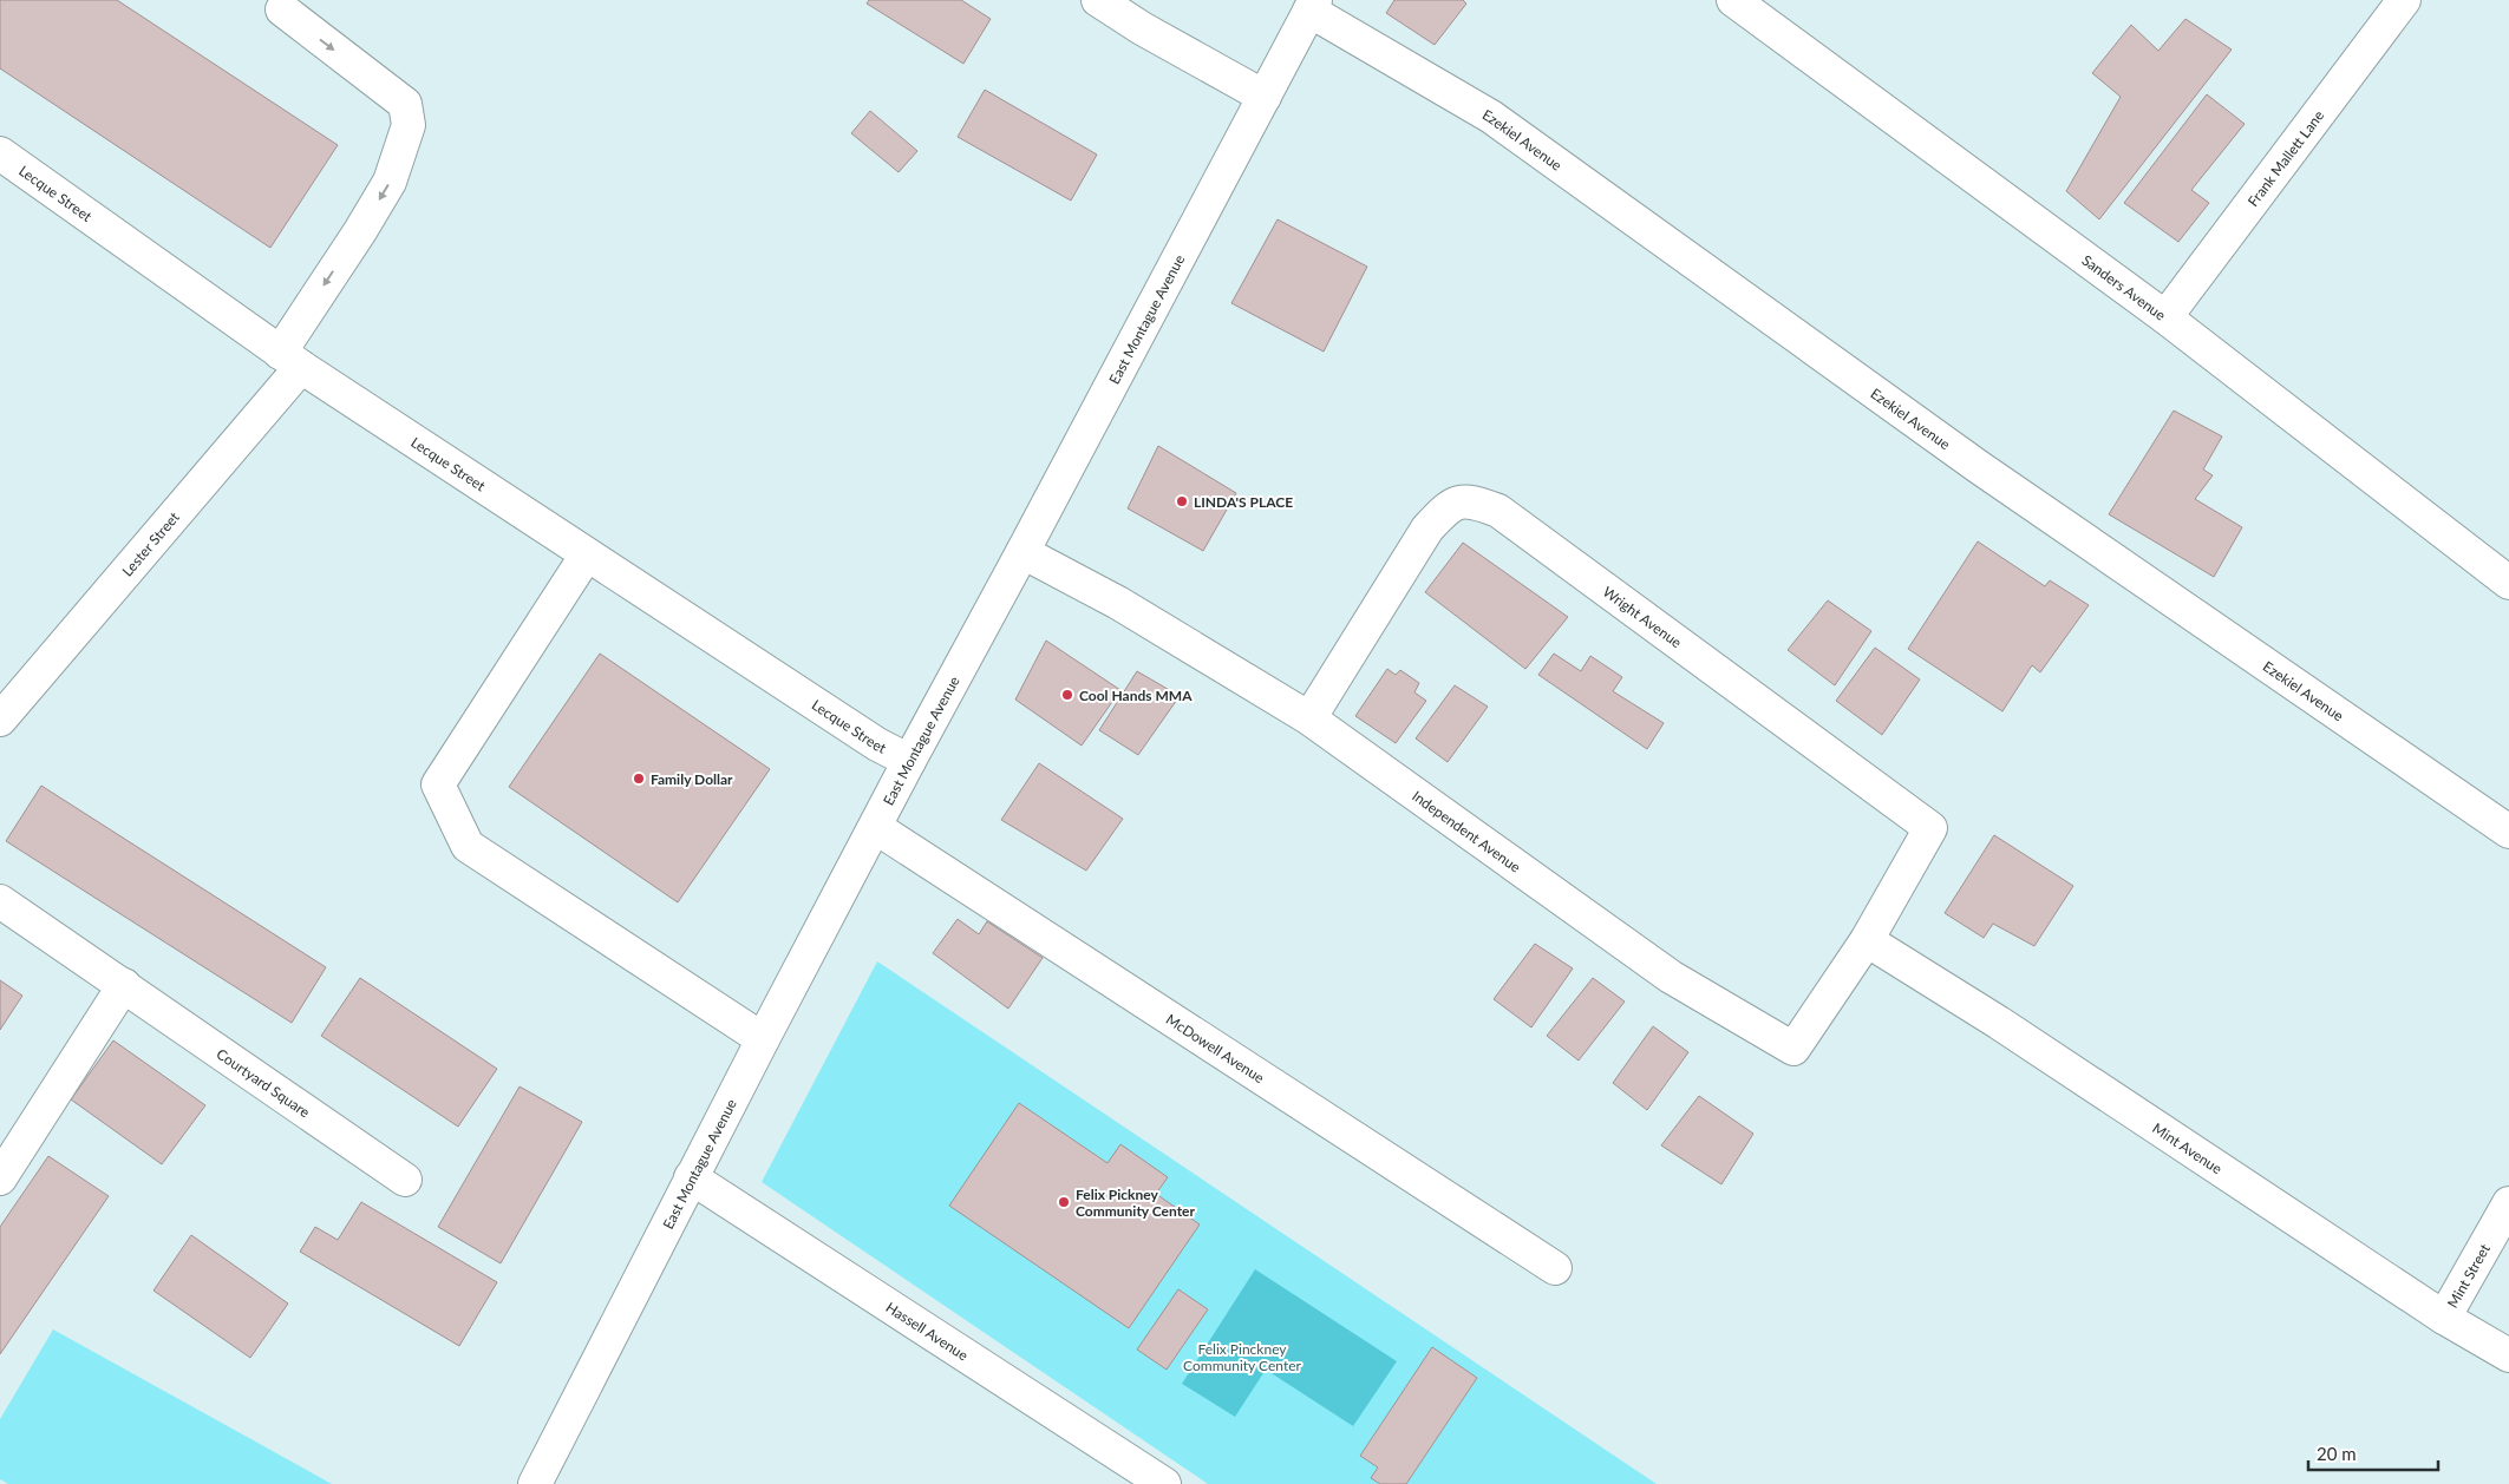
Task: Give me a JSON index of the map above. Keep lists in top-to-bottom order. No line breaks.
{"streets":{"street":["Ezekiel Avenue","Frank Mallett Lane","Lecque Street","Sanders Avenue","East Montague Avenue","Lester Street","Wright Avenue","Independent Avenue","McDowell Avenue","Courtyard Square","Mint Avenue","Mint Street","Hassell Avenue"]},"crossings":[["Ezekiel Avenue","East Montague Avenue"],["Frank Mallett Lane","Sanders Avenue"],["Lecque Street","East Montague Avenue"],["Lecque Street","Lester Street"],["East Montague Avenue","Independent Avenue"],["East Montague Avenue","McDowell Avenue"],["East Montague Avenue","Hassell Avenue"],["Wright Avenue","Independent Avenue"],["Wright Avenue","Mint Avenue"],["Independent Avenue","Mint Avenue"],["Mint Avenue","Mint Street"]],"one_way":["Lester Street"],"parks":["Felix Pinckney Community Center"],"places":["LINDA'S PLACE","Cool Hands MMA","Family Dollar","Felix Pickney Community Center"],"scale_bar":"20 m"}
